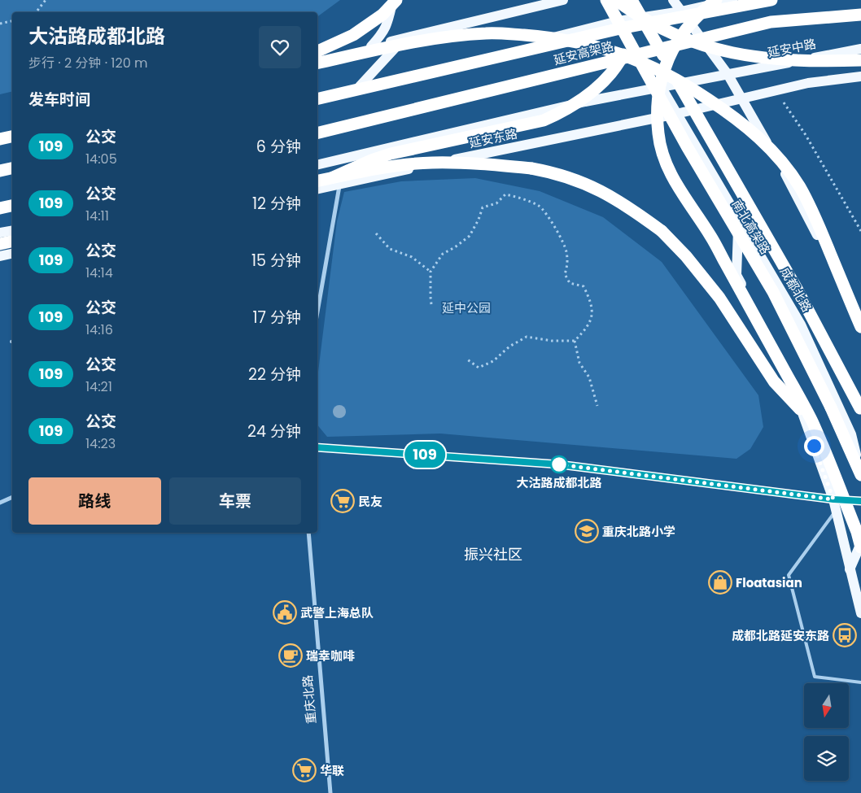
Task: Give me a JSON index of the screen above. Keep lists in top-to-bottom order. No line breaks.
{"streets":{"highway":["延安高架路","南北高架路"],"main road":["延安中路","延安东路","成都北路"],"street":["重庆北路"]},"crossings":[["延安中路","延安东路"],["延安中路","成都北路"],["延安东路","成都北路"],["南北高架路","成都北路"]],"districts":["振兴社区"],"parks":["延中公园"],"places":{"other":["大沽路成都北路"],"supermarket":["民友","华联"],"school or university":["重庆北路小学"],"shop":["Floatasian"],"public building":["武警上海总队"],"bus stop":["成都北路延安东路"],"cafe":["瑞幸咖啡"]},"lines":["bus line 109"],"north":"bottom","page":{"on_map":"109","heading":[["大沽路成都北路","步行 · 2 分钟 · 120 m"],"发车时间"],"list":[{"mark":"109","name":"公交","note":"14:05","value":"6 分钟"},{"mark":"109","name":"公交","note":"14:11","value":"12 分钟"},{"mark":"109","name":"公交","note":"14:14","value":"15 分钟"},{"mark":"109","name":"公交","note":"14:16","value":"17 分钟"},{"mark":"109","name":"公交","note":"14:21","value":"22 分钟"},{"mark":"109","name":"公交","note":"14:23","value":"24 分钟"}],"buttons":["路线","车票"]}}
